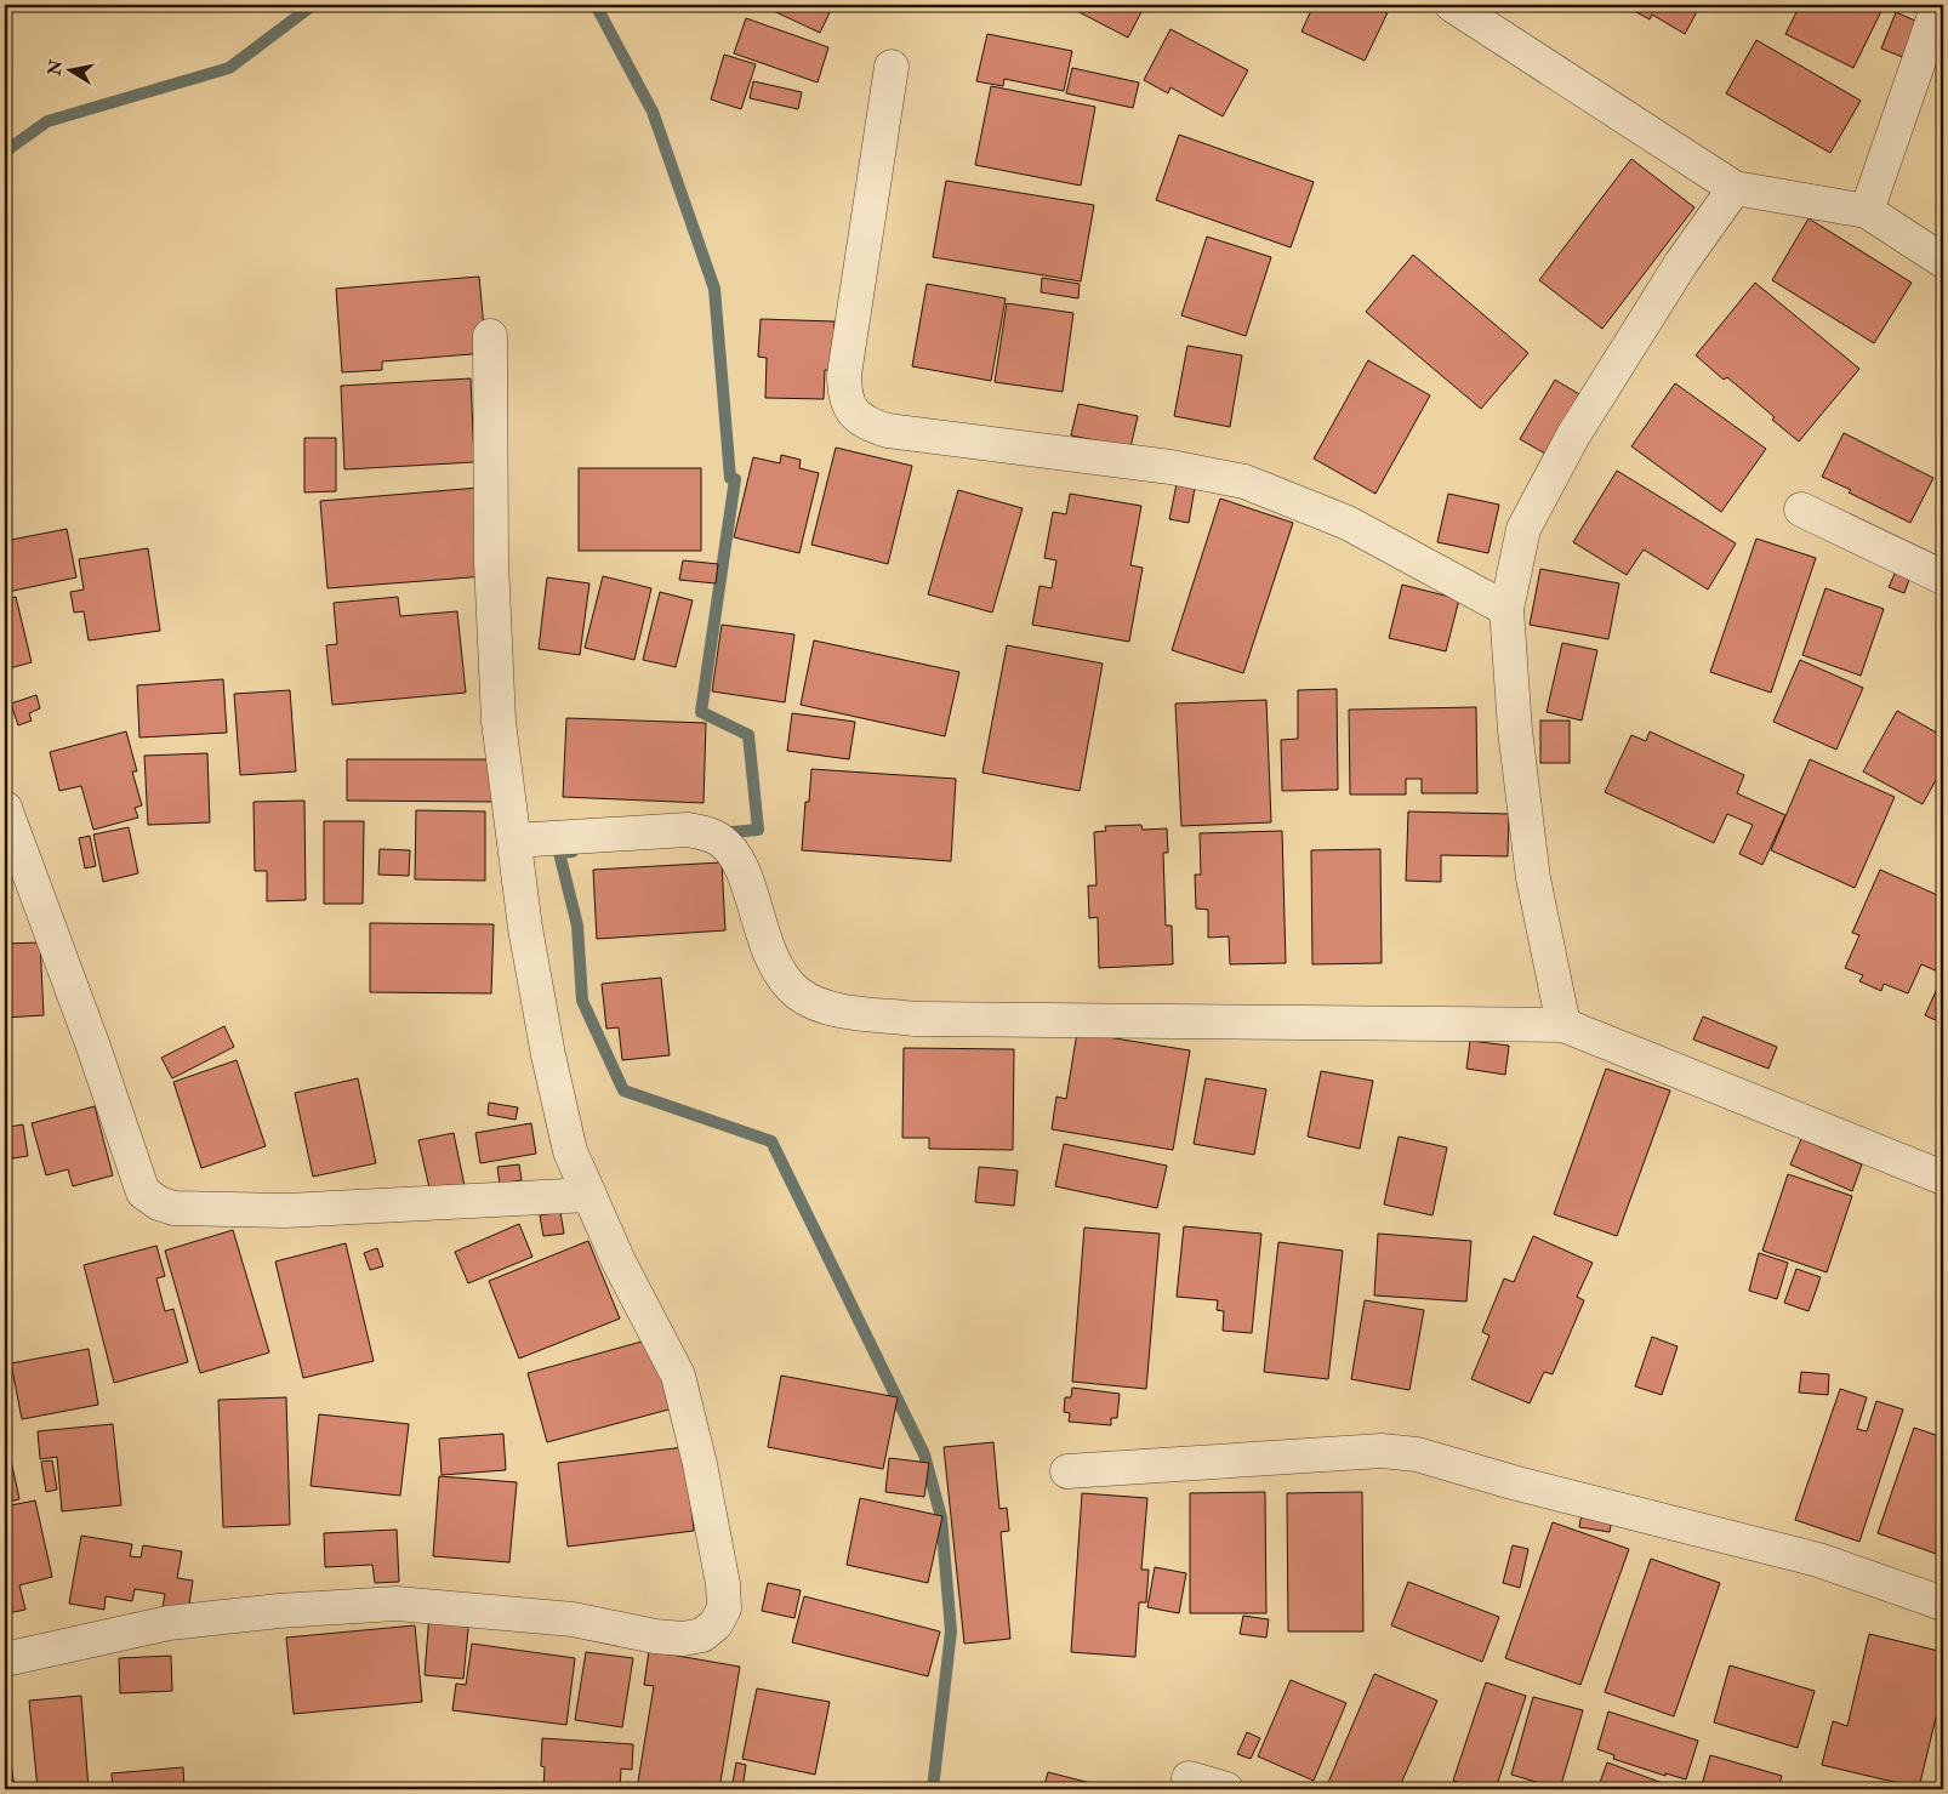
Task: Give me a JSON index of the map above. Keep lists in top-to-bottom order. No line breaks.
{"north":"left"}
